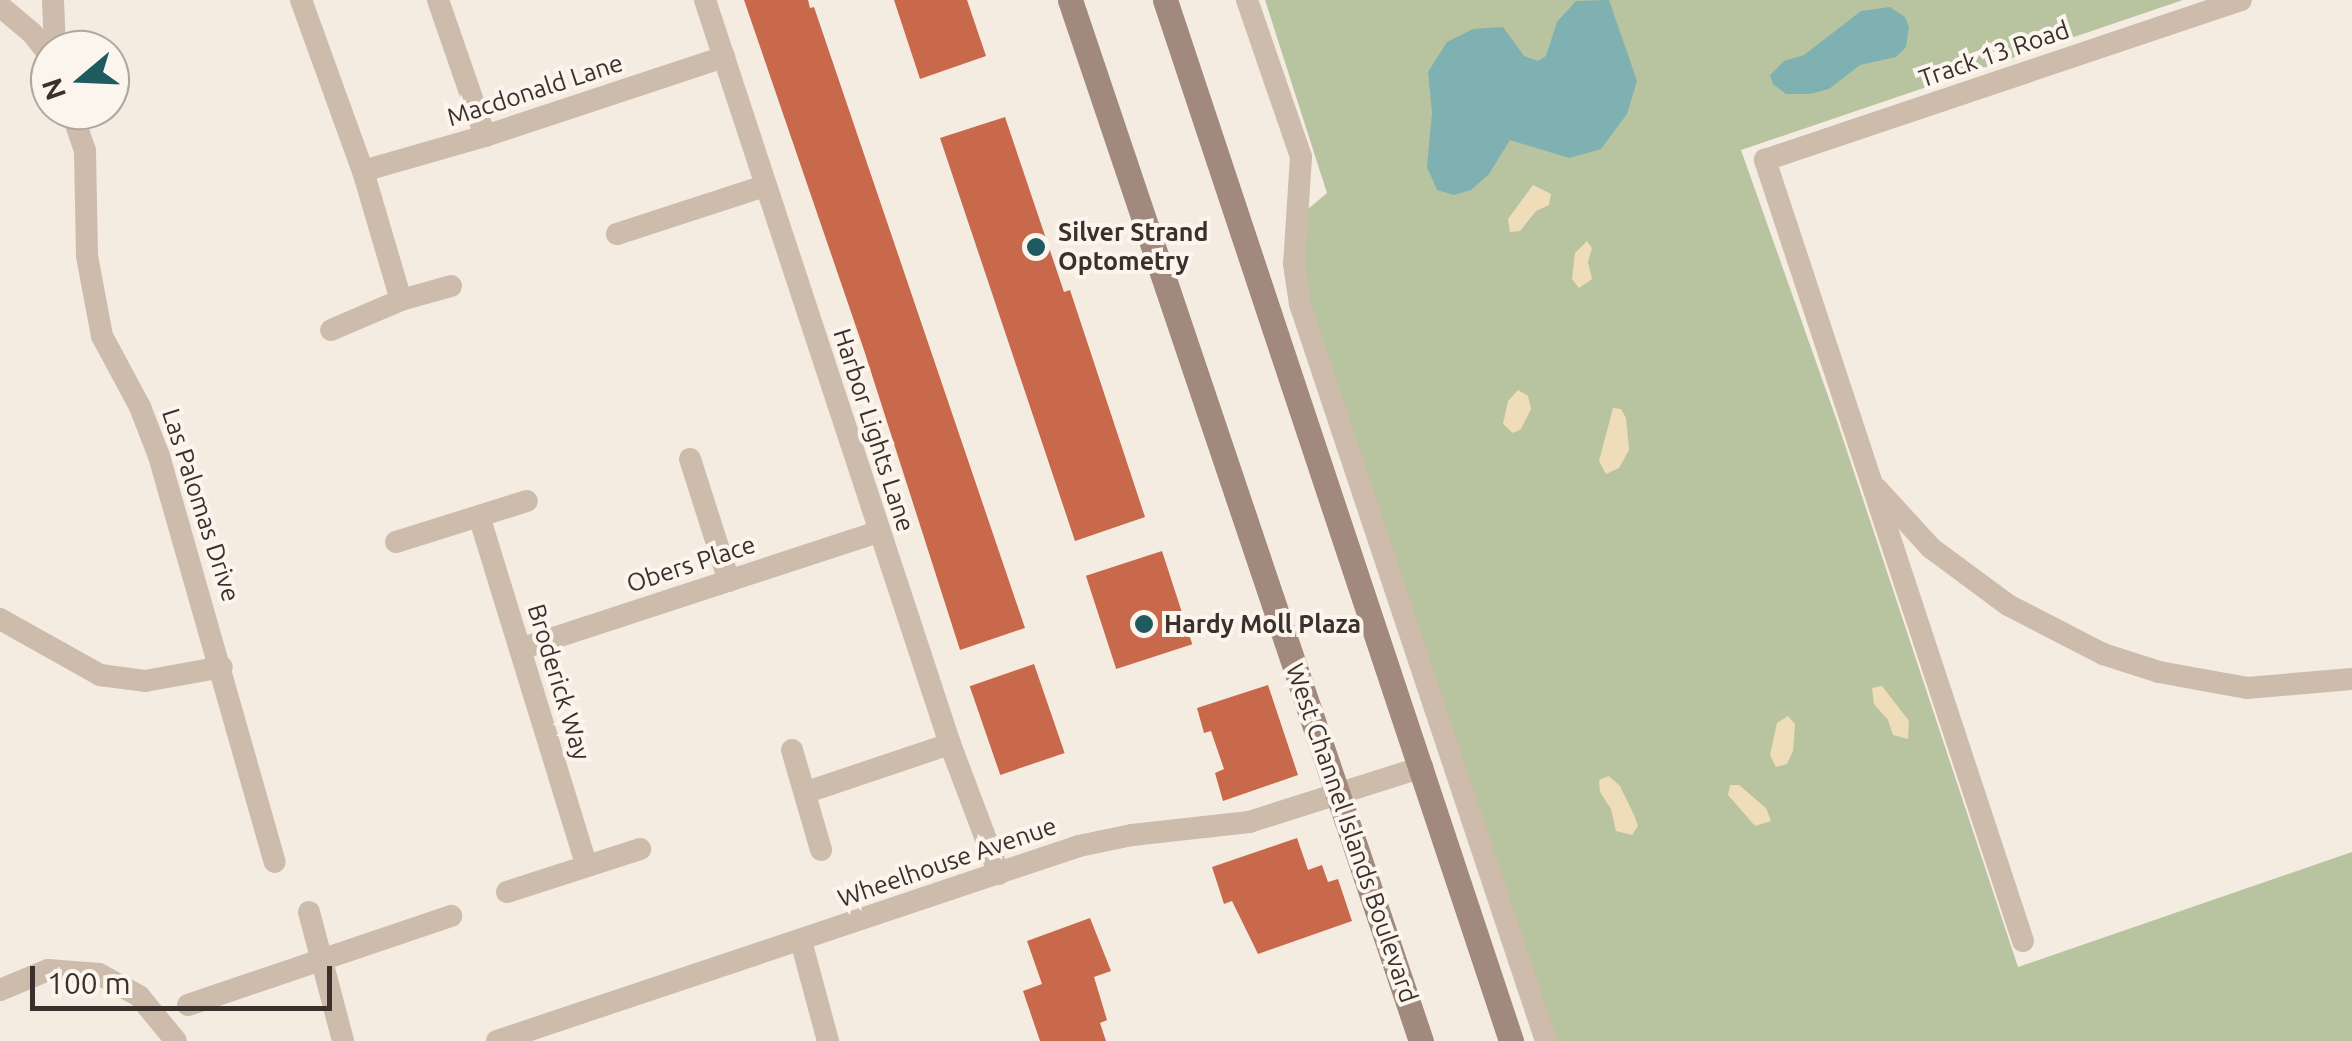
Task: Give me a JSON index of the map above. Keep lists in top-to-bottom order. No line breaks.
{"streets":{"main road":["West Channel Islands Boulevard"],"street":["Track 13 Road","Macdonald Lane","Harbor Lights Lane","Las Palomas Drive","Obers Place","Broderick Way","Wheelhouse Avenue"]},"crossings":[["Macdonald Lane","Harbor Lights Lane"],["Harbor Lights Lane","Obers Place"],["Harbor Lights Lane","Wheelhouse Avenue"],["Obers Place","Broderick Way"],["West Channel Islands Boulevard","Wheelhouse Avenue"]],"places":["Silver Strand Optometry","Hardy Moll Plaza"],"scale_bar":"100 m","north":"left"}
